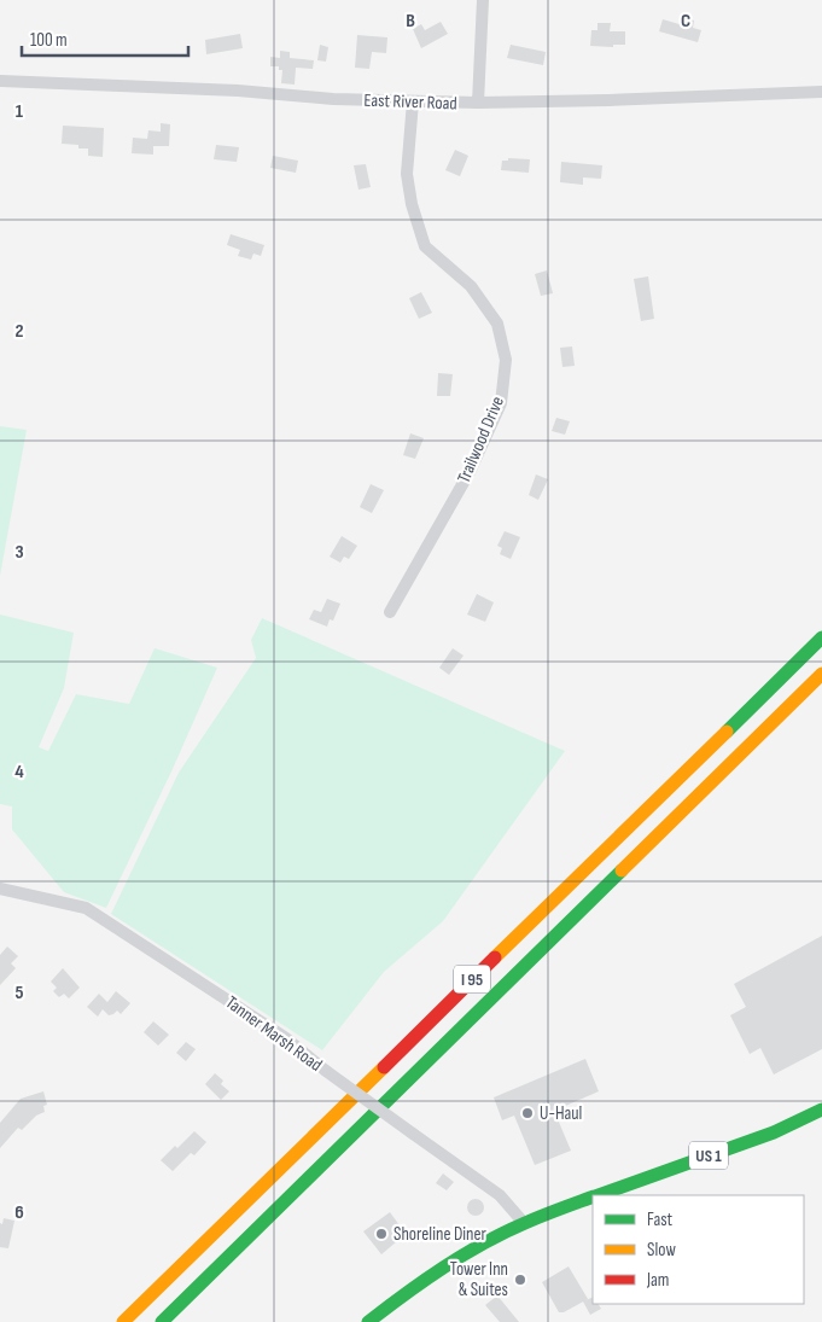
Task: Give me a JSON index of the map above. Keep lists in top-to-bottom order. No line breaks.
{"streets":{"main road":["I 95","US 1"],"street":["East River Road","Trailwood Drive","Tanner Marsh Road"]},"crossings":[["East River Road","Trailwood Drive"],["Tanner Marsh Road","US 1"]],"places":["U-Haul","Shoreline Diner","Tower Inn & Suites"],"legend":["Fast","Slow","Jam"],"scale_bar":"100 m","grid":{"columns":["B","C"],"rows":["1","2","3","4","5","6"]}}
